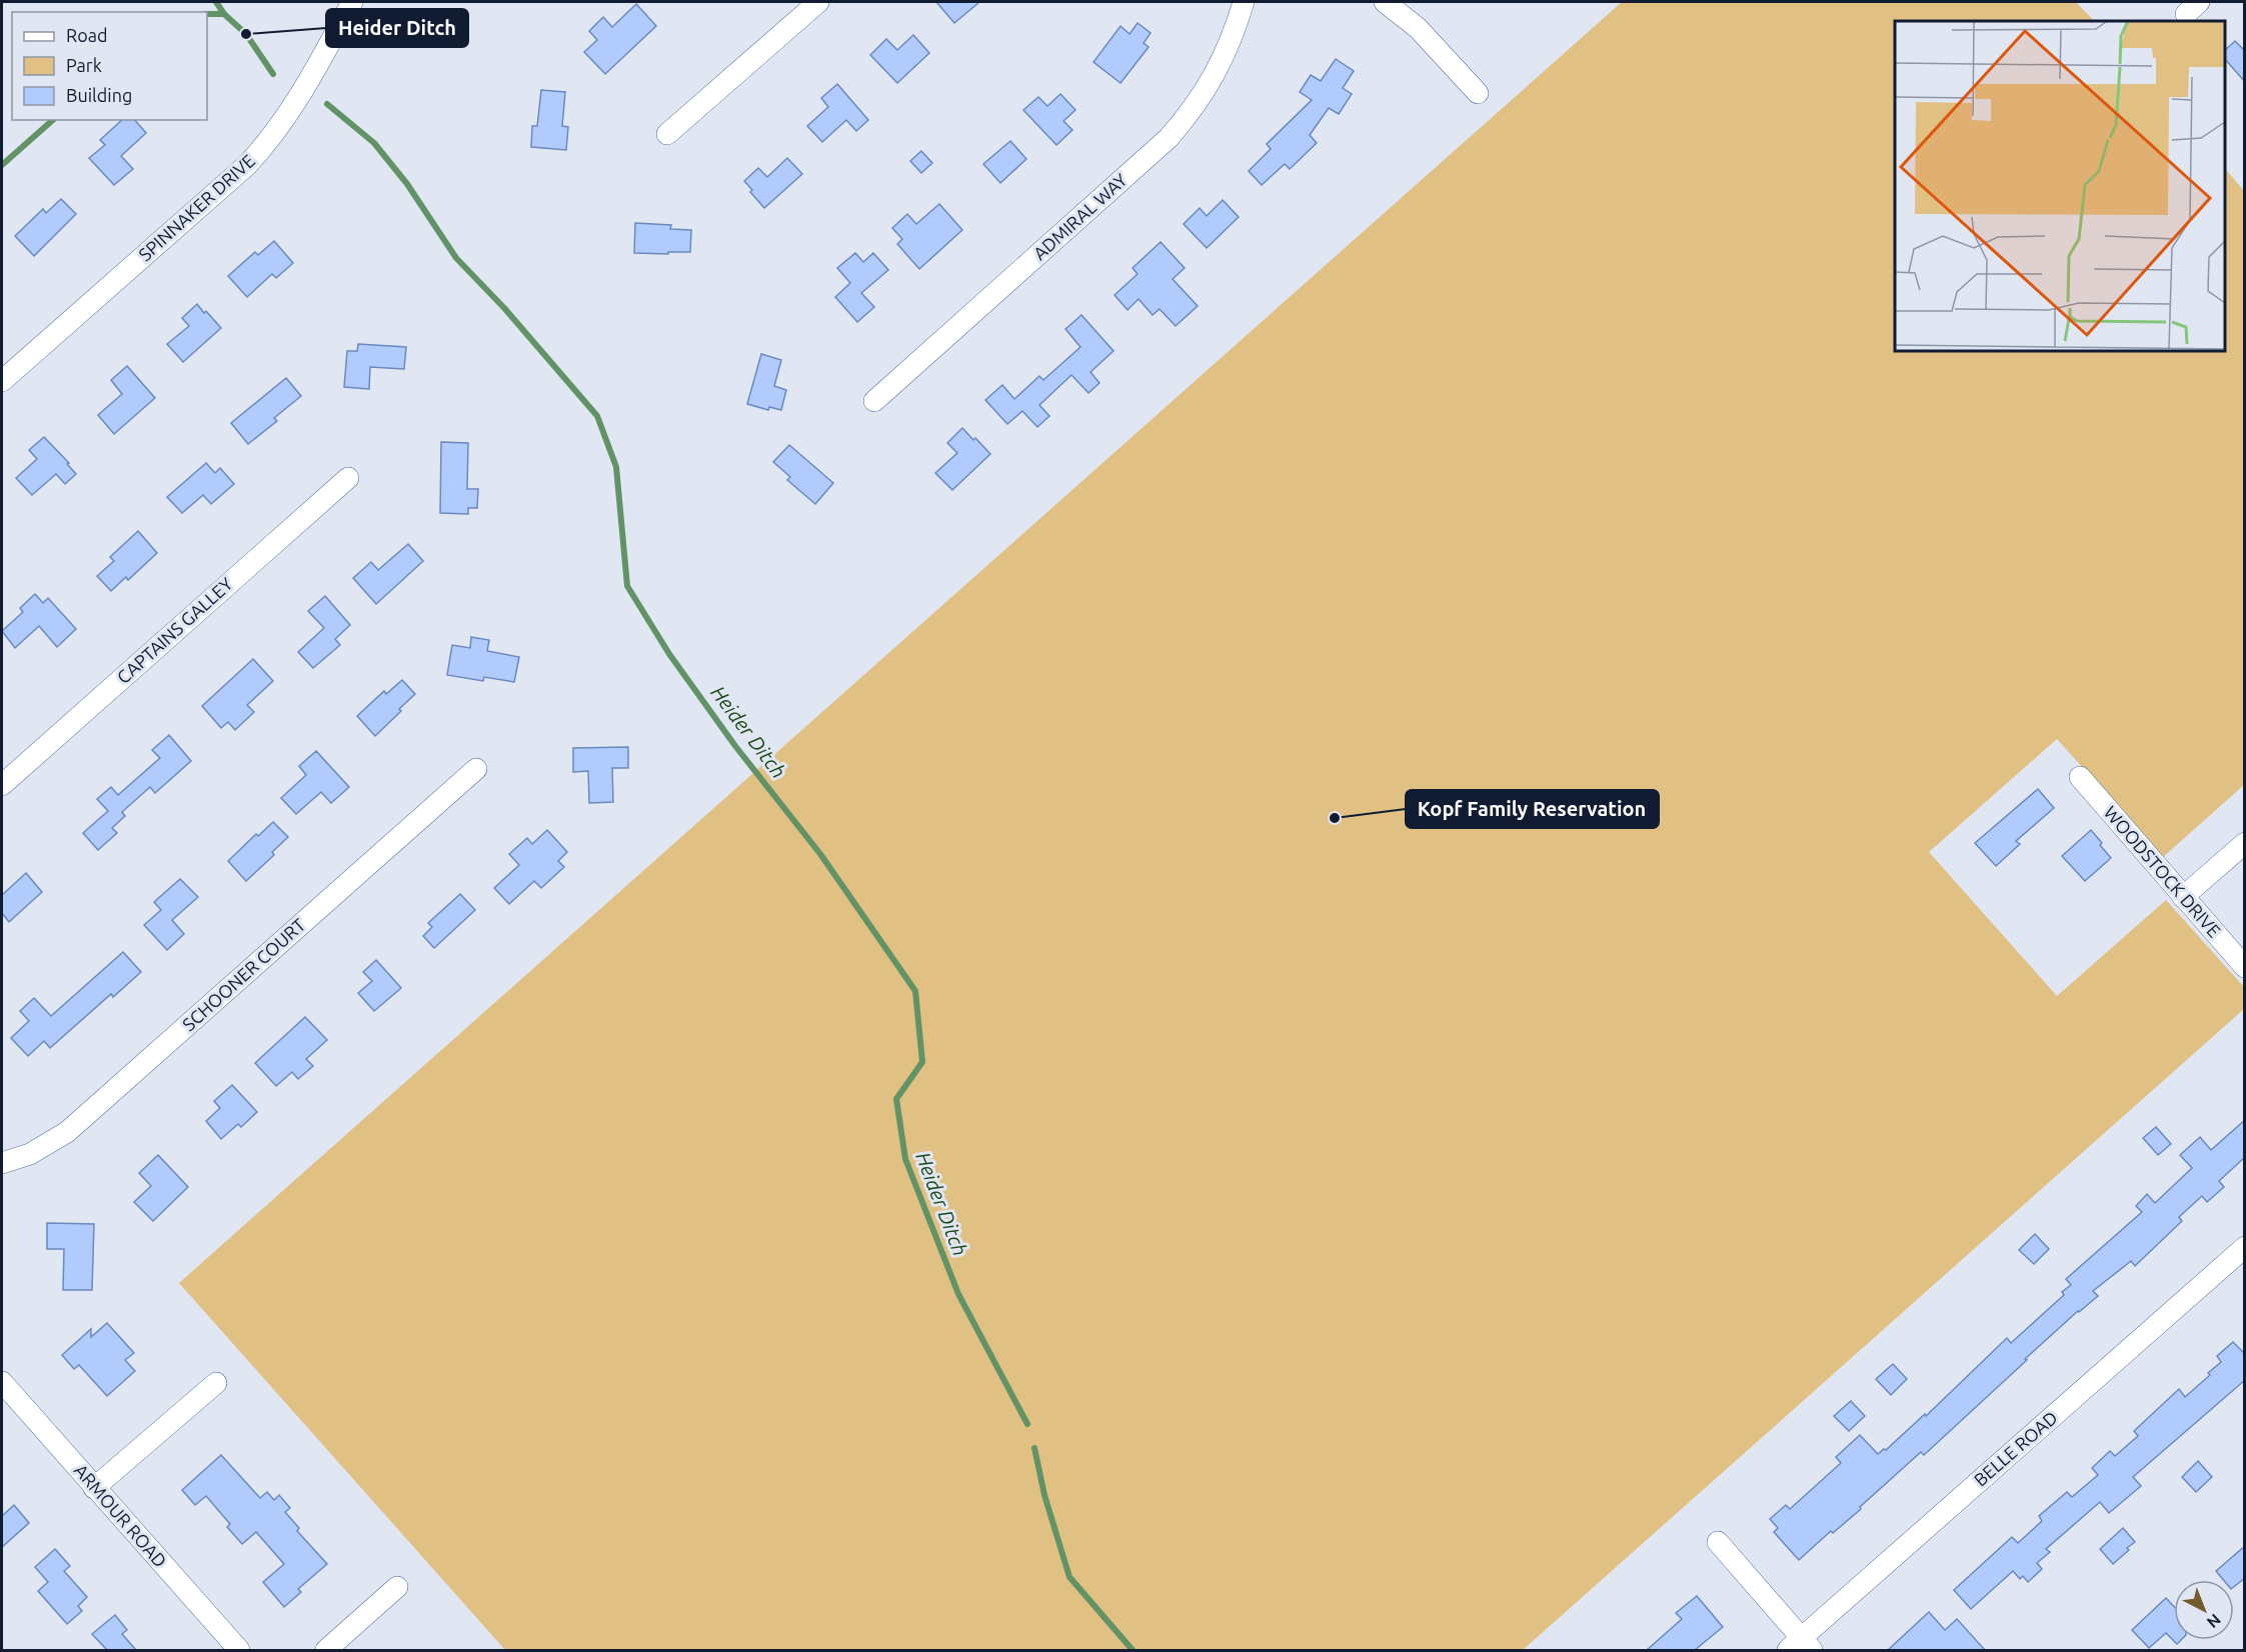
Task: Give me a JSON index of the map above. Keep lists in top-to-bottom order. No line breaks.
{"streets":{"street":["SPINNAKER DRIVE","ADMIRAL WAY","CAPTAINS GALLEY","WOODSTOCK DRIVE","SCHOONER COURT","BELLE ROAD","ARMOUR ROAD"]},"water":["Heider Ditch"],"places":["Heider Ditch","Kopf Family Reservation"],"legend":["Road","Park","Building"],"north":"bottom right"}
